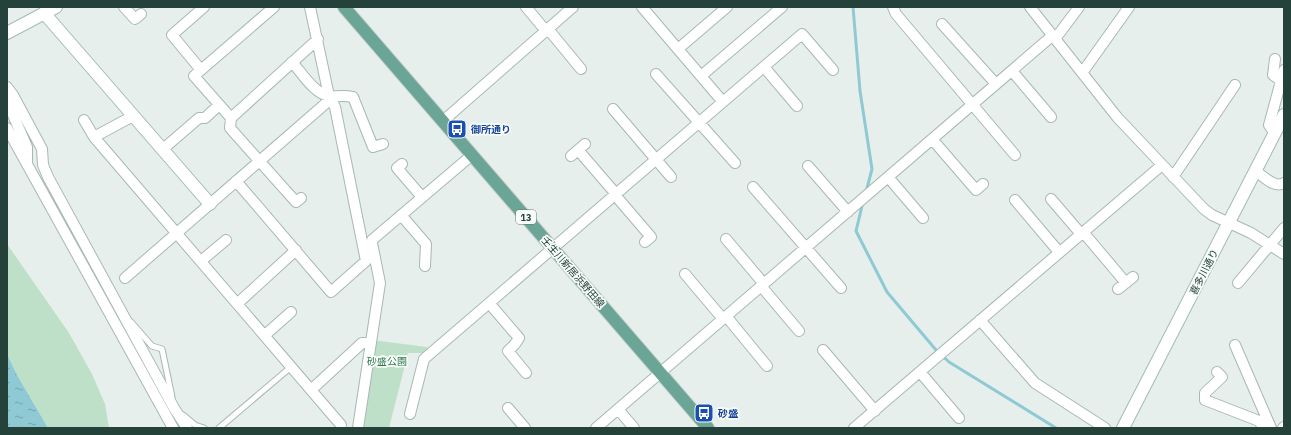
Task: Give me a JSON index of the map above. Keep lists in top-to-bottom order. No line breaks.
{"streets":{"main road":["13","壬生川新居浜野田線"],"street":["喜多川通り"]},"parks":["砂盛公園"],"places":{"bus stop":["御所通り","砂盛"]}}
